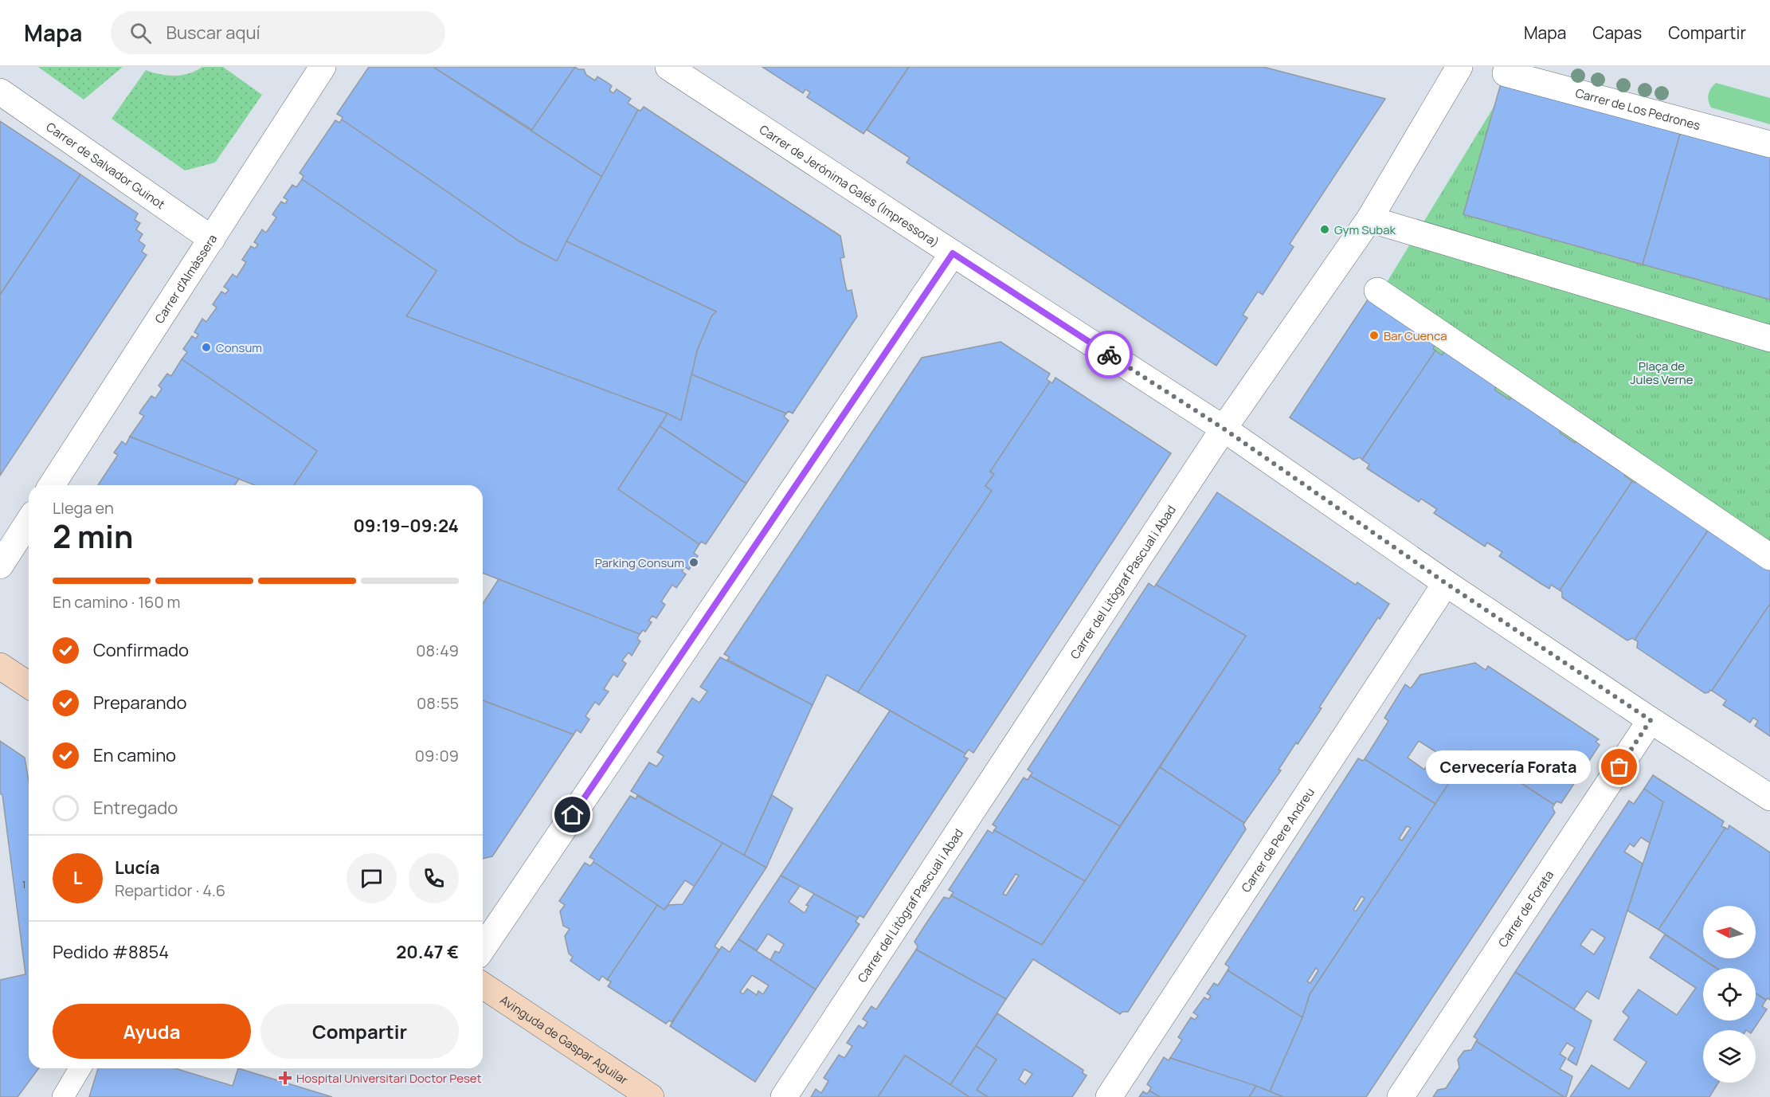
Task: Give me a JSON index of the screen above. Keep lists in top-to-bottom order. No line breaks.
{"streets":{"main road":["Avinguda de Gaspar Aguilar"],"street":["Carrer de Los Pedrones","Carrer de Salvador Guinot","Carrer de Jerónima Galés (Impressora)","Carrer d'Almàssera","Carrer del Litògraf Pascual i Abad","Carrer de Pere Andreu","Carrer de Forata"]},"crossings":[["Carrer de Salvador Guinot","Carrer d'Almàssera"],["Carrer de Jerónima Galés (Impressora)","Carrer del Litògraf Pascual i Abad"],["Carrer de Jerónima Galés (Impressora)","Carrer de Pere Andreu"],["Carrer de Jerónima Galés (Impressora)","Carrer de Forata"]],"parks":["Plaça de Jules Verne"],"places":{"other":["Gym Subak","Bar Cuenca","Consum","Parking Consum","Cervecería Forata"],"health":["Hospital Universitari Doctor Peset"]},"house_numbers":["1"],"north":"left","page":{"header":"Mapa","search":"Buscar aquí","nav":["Mapa","Capas","Compartir"],"heading":["2 min","Llega en","09:19–09:24"],"panel":["Lucía","Repartidor · 4.6","Pedido #8854","20.47 €"],"bar":"En camino · 160 m","list":[["Confirmado","08:49"],["Preparando","08:55"],["En camino","09:09"],"Entregado"],"bubble":"Cervecería Forata","round":"L","buttons":["Ayuda","Compartir"]}}
